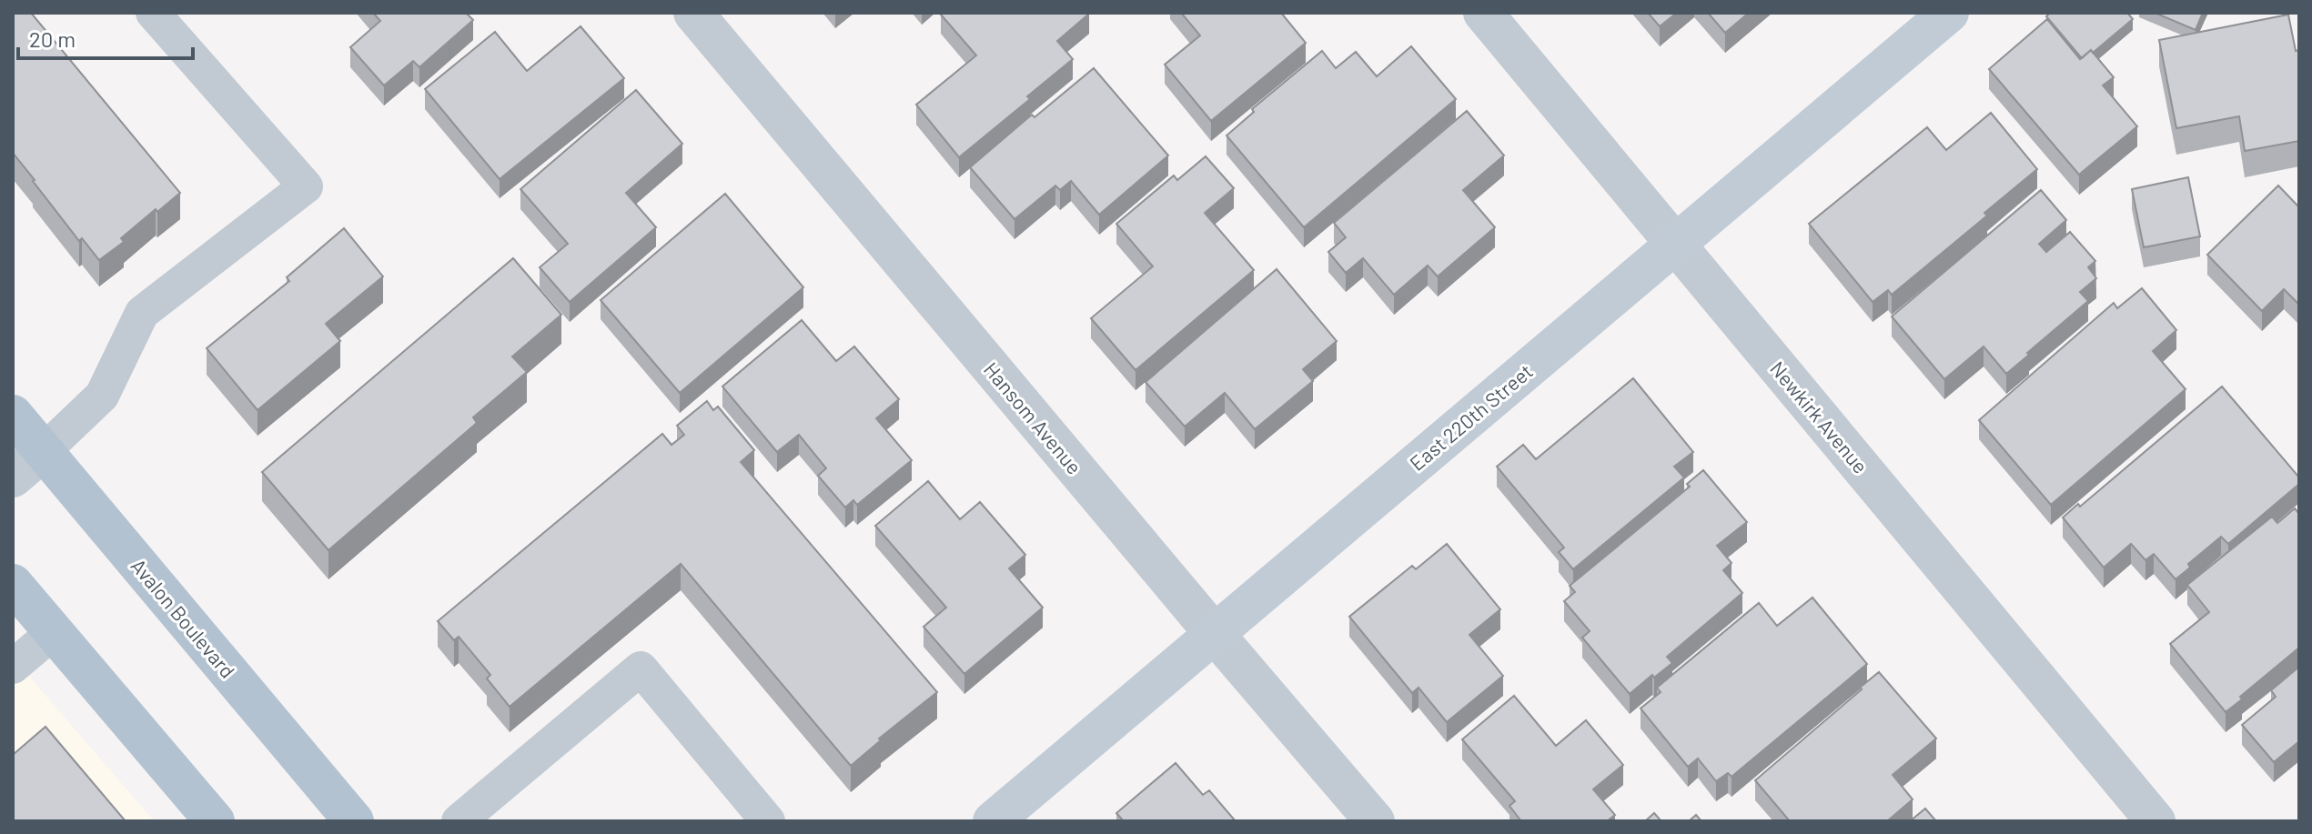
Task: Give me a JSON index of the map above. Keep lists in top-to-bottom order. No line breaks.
{"streets":{"main road":["Avalon Boulevard"],"street":["East 220th Street","Newkirk Avenue","Hansom Avenue"]},"crossings":[["East 220th Street","Newkirk Avenue"],["East 220th Street","Hansom Avenue"]],"scale_bar":"20 m"}
